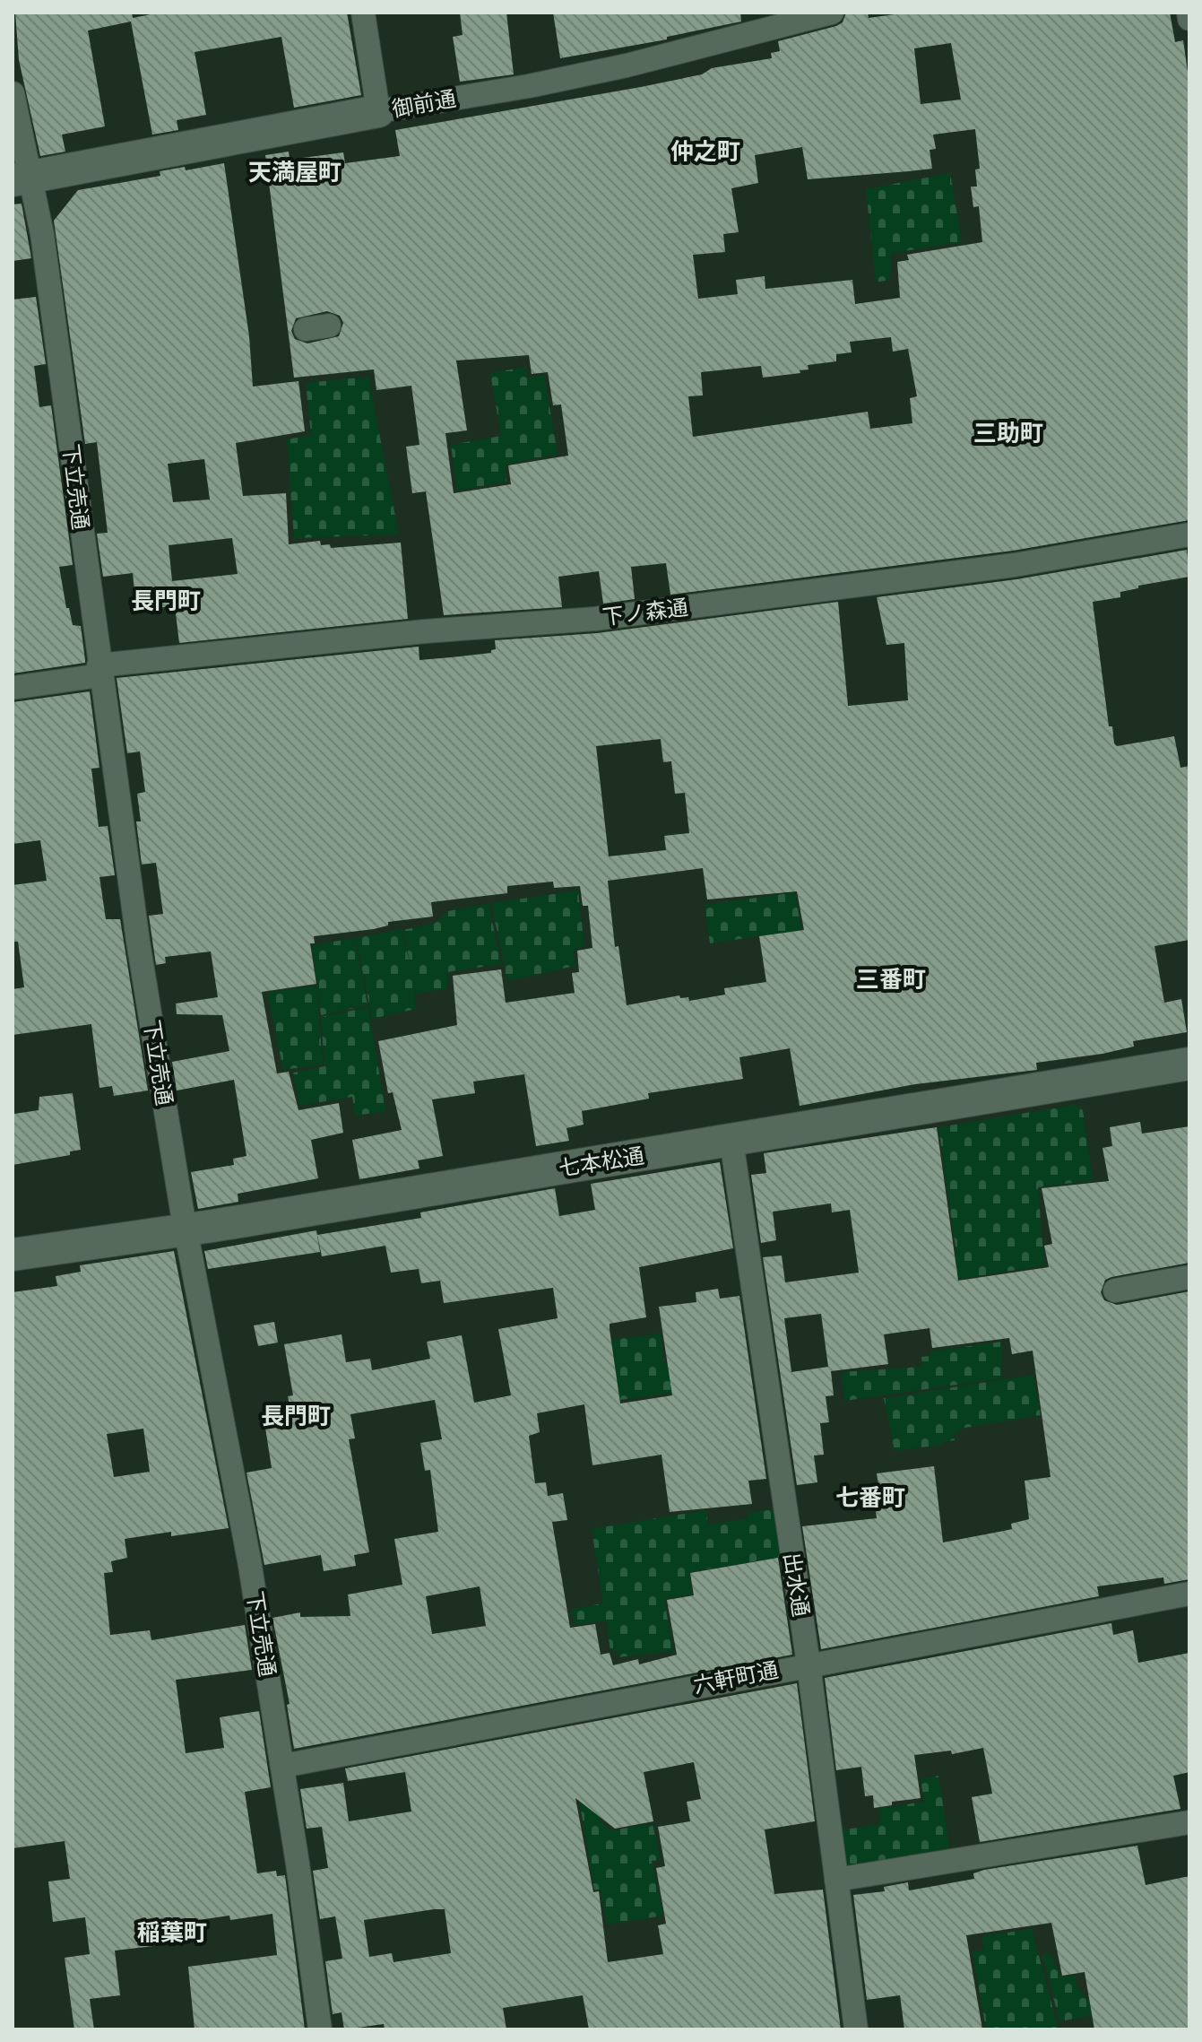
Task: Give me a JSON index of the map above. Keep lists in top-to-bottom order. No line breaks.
{"streets":{"street":["御前通","下立売通","下ノ森通","七本松通","出水通","六軒町通"]},"crossings":[["御前通","下立売通"],["下立売通","下ノ森通"],["下立売通","七本松通"],["下立売通","六軒町通"],["七本松通","出水通"],["出水通","六軒町通"]],"districts":["仲之町","天満屋町","三助町","長門町","三番町","長門町","七番町","稲葉町"]}
